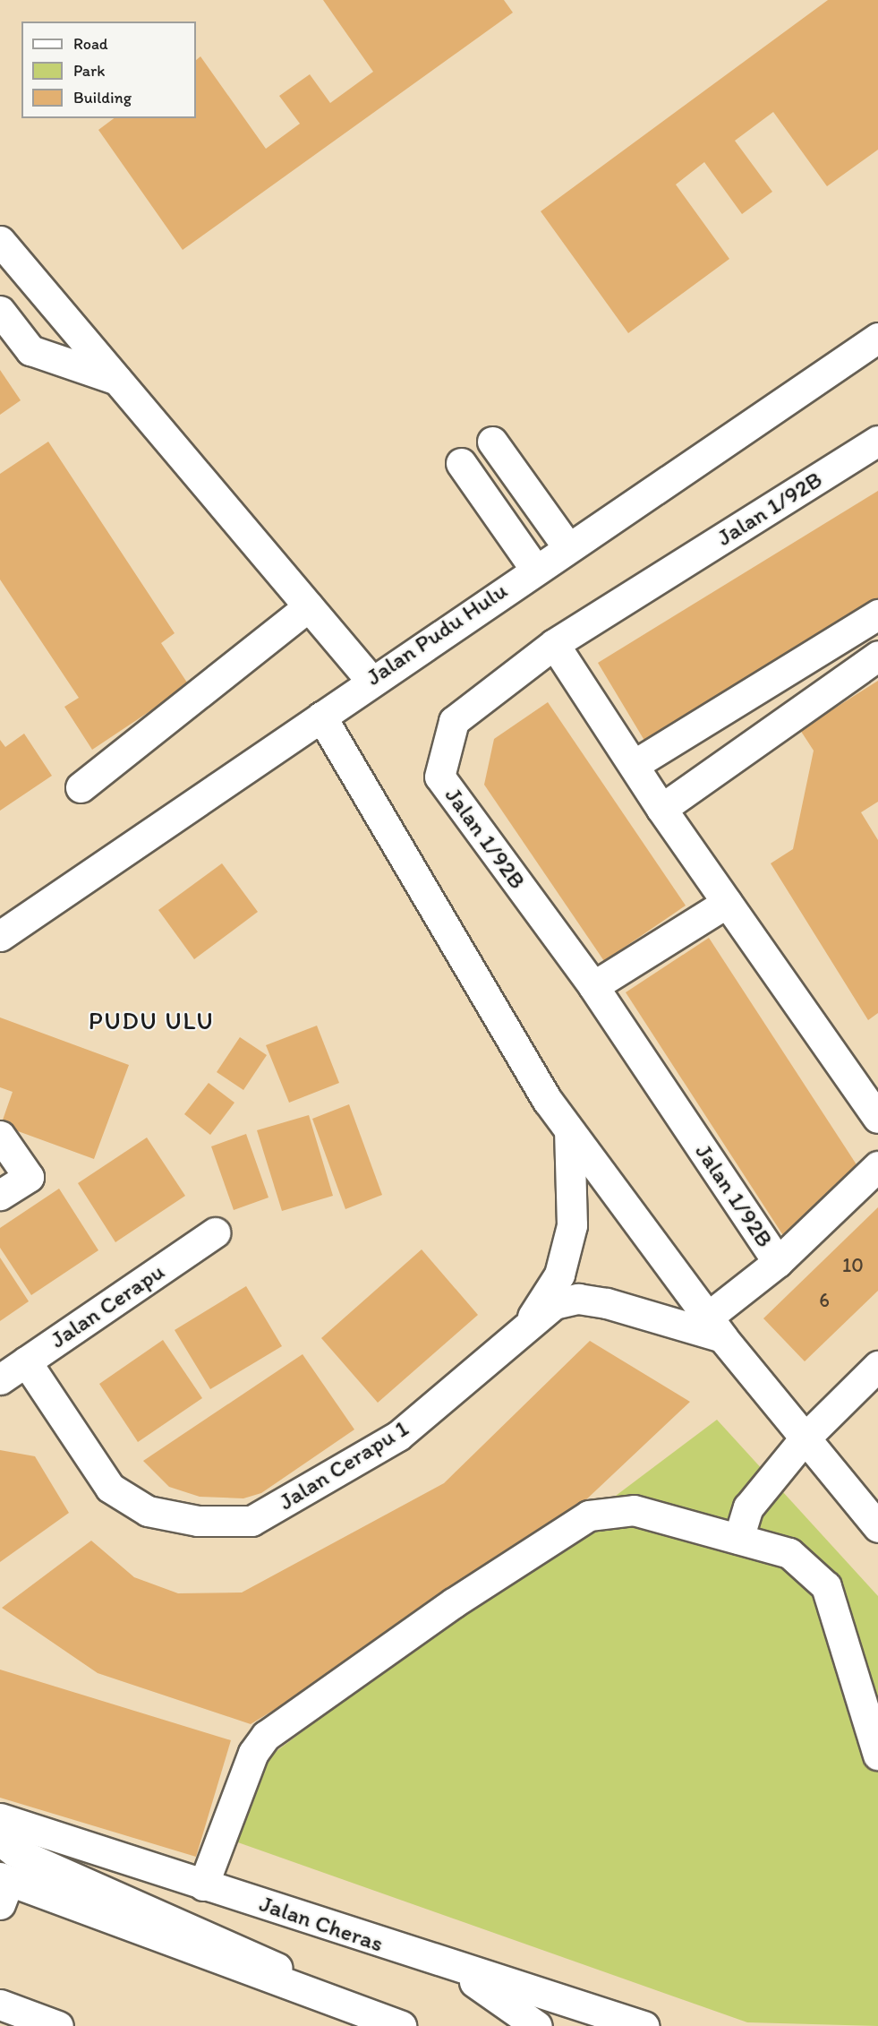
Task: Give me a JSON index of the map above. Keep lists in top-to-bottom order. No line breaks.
{"streets":{"street":["Jalan 1/92B","Jalan Pudu Hulu","Jalan Cerapu","Jalan Cerapu 1","Jalan Cheras"]},"crossings":[["Jalan Cerapu","Jalan Cerapu 1"]],"districts":["PUDU ULU"],"house_numbers":["10","6"],"legend":["Road","Park","Building"]}
